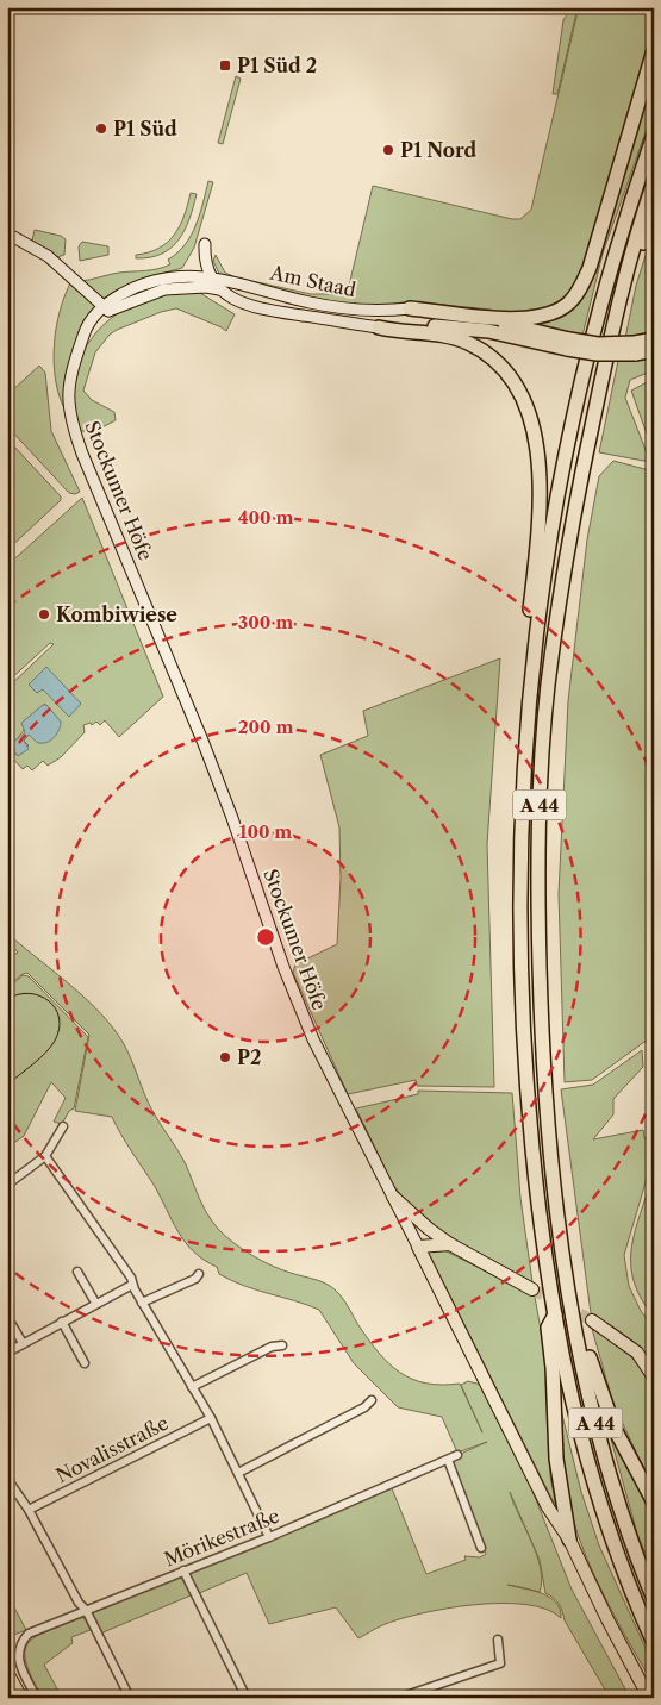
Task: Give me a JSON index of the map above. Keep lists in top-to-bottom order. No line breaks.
{"streets":{"highway":["A 44"],"street":["Am Staad","Stockumer Höfe","Novalisstraße","Mörikestraße"]},"crossings":[["Am Staad","Stockumer Höfe"]],"places":{"transit":["P1 Süd 2"],"other":["P1 Süd","P1 Nord","Kombiwiese","P2"]},"rings":["400 m","300 m","200 m","100 m"]}
